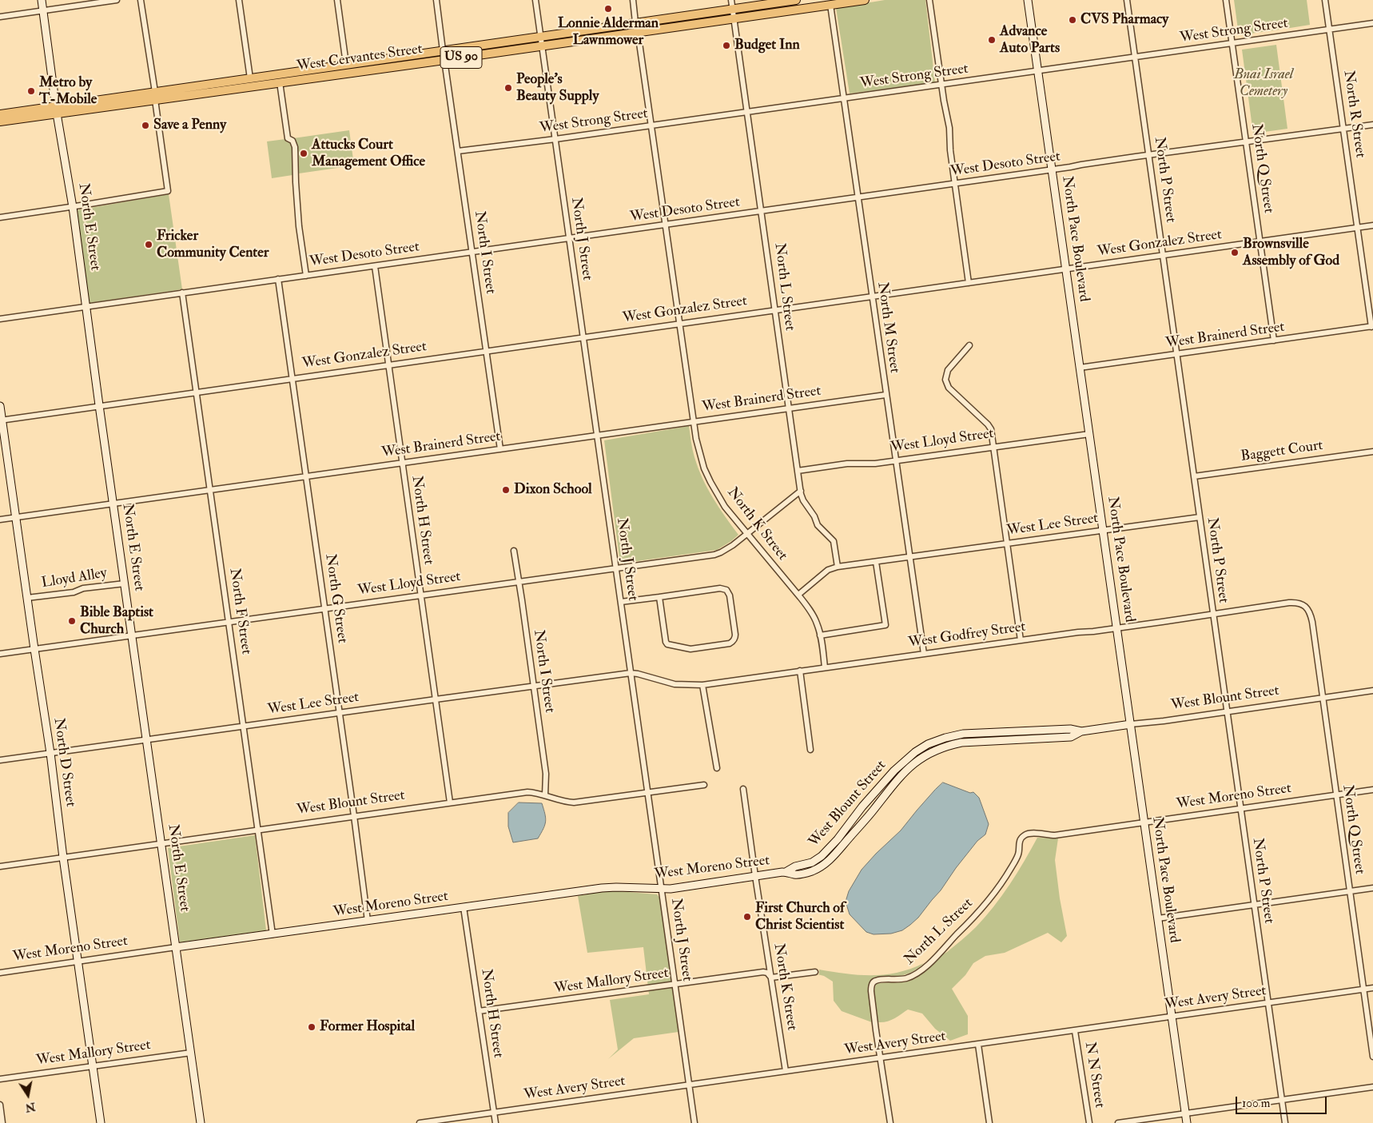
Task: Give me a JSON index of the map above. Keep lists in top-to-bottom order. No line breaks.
{"streets":{"main road":["US 90","West Cervantes Street"],"street":["West Strong Street","North R Street","West Desoto Street","North Q Street","North P Street","North E Street","North J Street","North Pace Boulevard","West Gonzalez Street","North I Street","North L Street","North M Street","West Brainerd Street","West Lloyd Street","Baggett Court","North H Street","North K Street","West Lee Street","Lloyd Alley","North G Street","North F Street","West Godfrey Street","West Blount Street","North D Street","West Moreno Street","West Mallory Street","West Avery Street","N N Street"]},"crossings":[["West Strong Street","North R Street"],["West Strong Street","North Q Street"],["West Strong Street","North P Street"],["West Strong Street","North J Street"],["West Strong Street","North Pace Boulevard"],["West Strong Street","North I Street"],["West Strong Street","North L Street"],["West Strong Street","North M Street"],["West Strong Street","North K Street"],["West Cervantes Street","North E Street"],["West Cervantes Street","North J Street"],["West Cervantes Street","North I Street"],["West Cervantes Street","North L Street"],["West Cervantes Street","North M Street"],["West Cervantes Street","North K Street"],["North R Street","West Desoto Street"],["North R Street","West Gonzalez Street"],["North R Street","West Brainerd Street"],["West Desoto Street","North Q Street"],["West Desoto Street","North P Street"],["West Desoto Street","North E Street"],["West Desoto Street","North J Street"],["West Desoto Street","North Pace Boulevard"],["West Desoto Street","North I Street"],["West Desoto Street","North L Street"],["West Desoto Street","North M Street"],["West Desoto Street","North H Street"],["West Desoto Street","North K Street"],["West Desoto Street","North G Street"],["West Desoto Street","North F Street"],["North Q Street","West Gonzalez Street"],["North Q Street","West Brainerd Street"],["North Q Street","West Godfrey Street"],["North Q Street","West Blount Street"],["North Q Street","West Moreno Street"],["North Q Street","West Avery Street"],["North P Street","West Gonzalez Street"],["North P Street","West Brainerd Street"],["North P Street","Baggett Court"],["North P Street","West Lee Street"],["North P Street","West Godfrey Street"],["North P Street","West Blount Street"],["North P Street","West Moreno Street"],["North P Street","West Avery Street"],["North E Street","West Gonzalez Street"],["North E Street","West Brainerd Street"],["North E Street","West Lloyd Street"],["North E Street","West Lee Street"],["North E Street","Lloyd Alley"],["North E Street","West Blount Street"],["North E Street","West Moreno Street"],["North E Street","West Mallory Street"],["North J Street","West Gonzalez Street"],["North J Street","West Brainerd Street"],["North J Street","West Lloyd Street"],["North J Street","West Lee Street"],["North J Street","West Godfrey Street"],["North J Street","West Blount Street"],["North J Street","West Moreno Street"],["North J Street","West Mallory Street"],["North J Street","West Avery Street"],["North Pace Boulevard","West Gonzalez Street"],["North Pace Boulevard","West Brainerd Street"],["North Pace Boulevard","West Lloyd Street"],["North Pace Boulevard","West Lee Street"],["North Pace Boulevard","West Godfrey Street"],["North Pace Boulevard","West Blount Street"],["North Pace Boulevard","West Moreno Street"],["North Pace Boulevard","West Avery Street"],["West Gonzalez Street","North I Street"],["West Gonzalez Street","North L Street"],["West Gonzalez Street","North M Street"],["West Gonzalez Street","North H Street"],["West Gonzalez Street","North K Street"],["West Gonzalez Street","North G Street"],["West Gonzalez Street","North F Street"],["West Gonzalez Street","North D Street"],["North I Street","West Brainerd Street"],["North I Street","West Lloyd Street"],["North I Street","West Lee Street"],["North I Street","West Blount Street"],["North L Street","West Brainerd Street"],["North L Street","West Lloyd Street"],["North L Street","West Lee Street"],["North L Street","West Moreno Street"],["North L Street","West Avery Street"],["North M Street","West Brainerd Street"],["North M Street","West Lloyd Street"],["North M Street","West Lee Street"],["North M Street","West Godfrey Street"],["West Brainerd Street","North H Street"],["West Brainerd Street","North K Street"],["West Brainerd Street","North G Street"],["West Brainerd Street","North F Street"],["West Brainerd Street","North D Street"],["West Lloyd Street","North H Street"],["West Lloyd Street","North K Street"],["West Lloyd Street","North G Street"],["West Lloyd Street","North F Street"],["West Lloyd Street","North D Street"],["North H Street","West Lee Street"],["North H Street","West Blount Street"],["North H Street","West Moreno Street"],["North H Street","West Mallory Street"],["North H Street","West Avery Street"],["North K Street","West Godfrey Street"],["North K Street","West Moreno Street"],["North K Street","West Mallory Street"],["North K Street","West Avery Street"],["West Lee Street","North G Street"],["West Lee Street","North F Street"],["West Lee Street","West Godfrey Street"],["West Lee Street","North D Street"],["Lloyd Alley","North D Street"],["North G Street","West Blount Street"],["North G Street","West Moreno Street"],["North F Street","West Blount Street"],["North F Street","West Moreno Street"],["West Blount Street","North D Street"],["West Blount Street","West Moreno Street"],["North D Street","West Moreno Street"],["North D Street","West Mallory Street"],["West Avery Street","N N Street"]],"parks":["Bnai Israel Cemetery"],"places":["Lonnie Alderman Lawnmower","CVS Pharmacy","Advance Auto Parts","Budget Inn","People's Beauty Supply","Metro by T-Mobile","Save a Penny","Attucks Court Management Office","Fricker Community Center","Brownsville Assembly of God","Dixon School","Bible Baptist Church","First Church of Christ Scientist","Former Hospital"],"scale_bar":"100 m","north":"bottom"}
